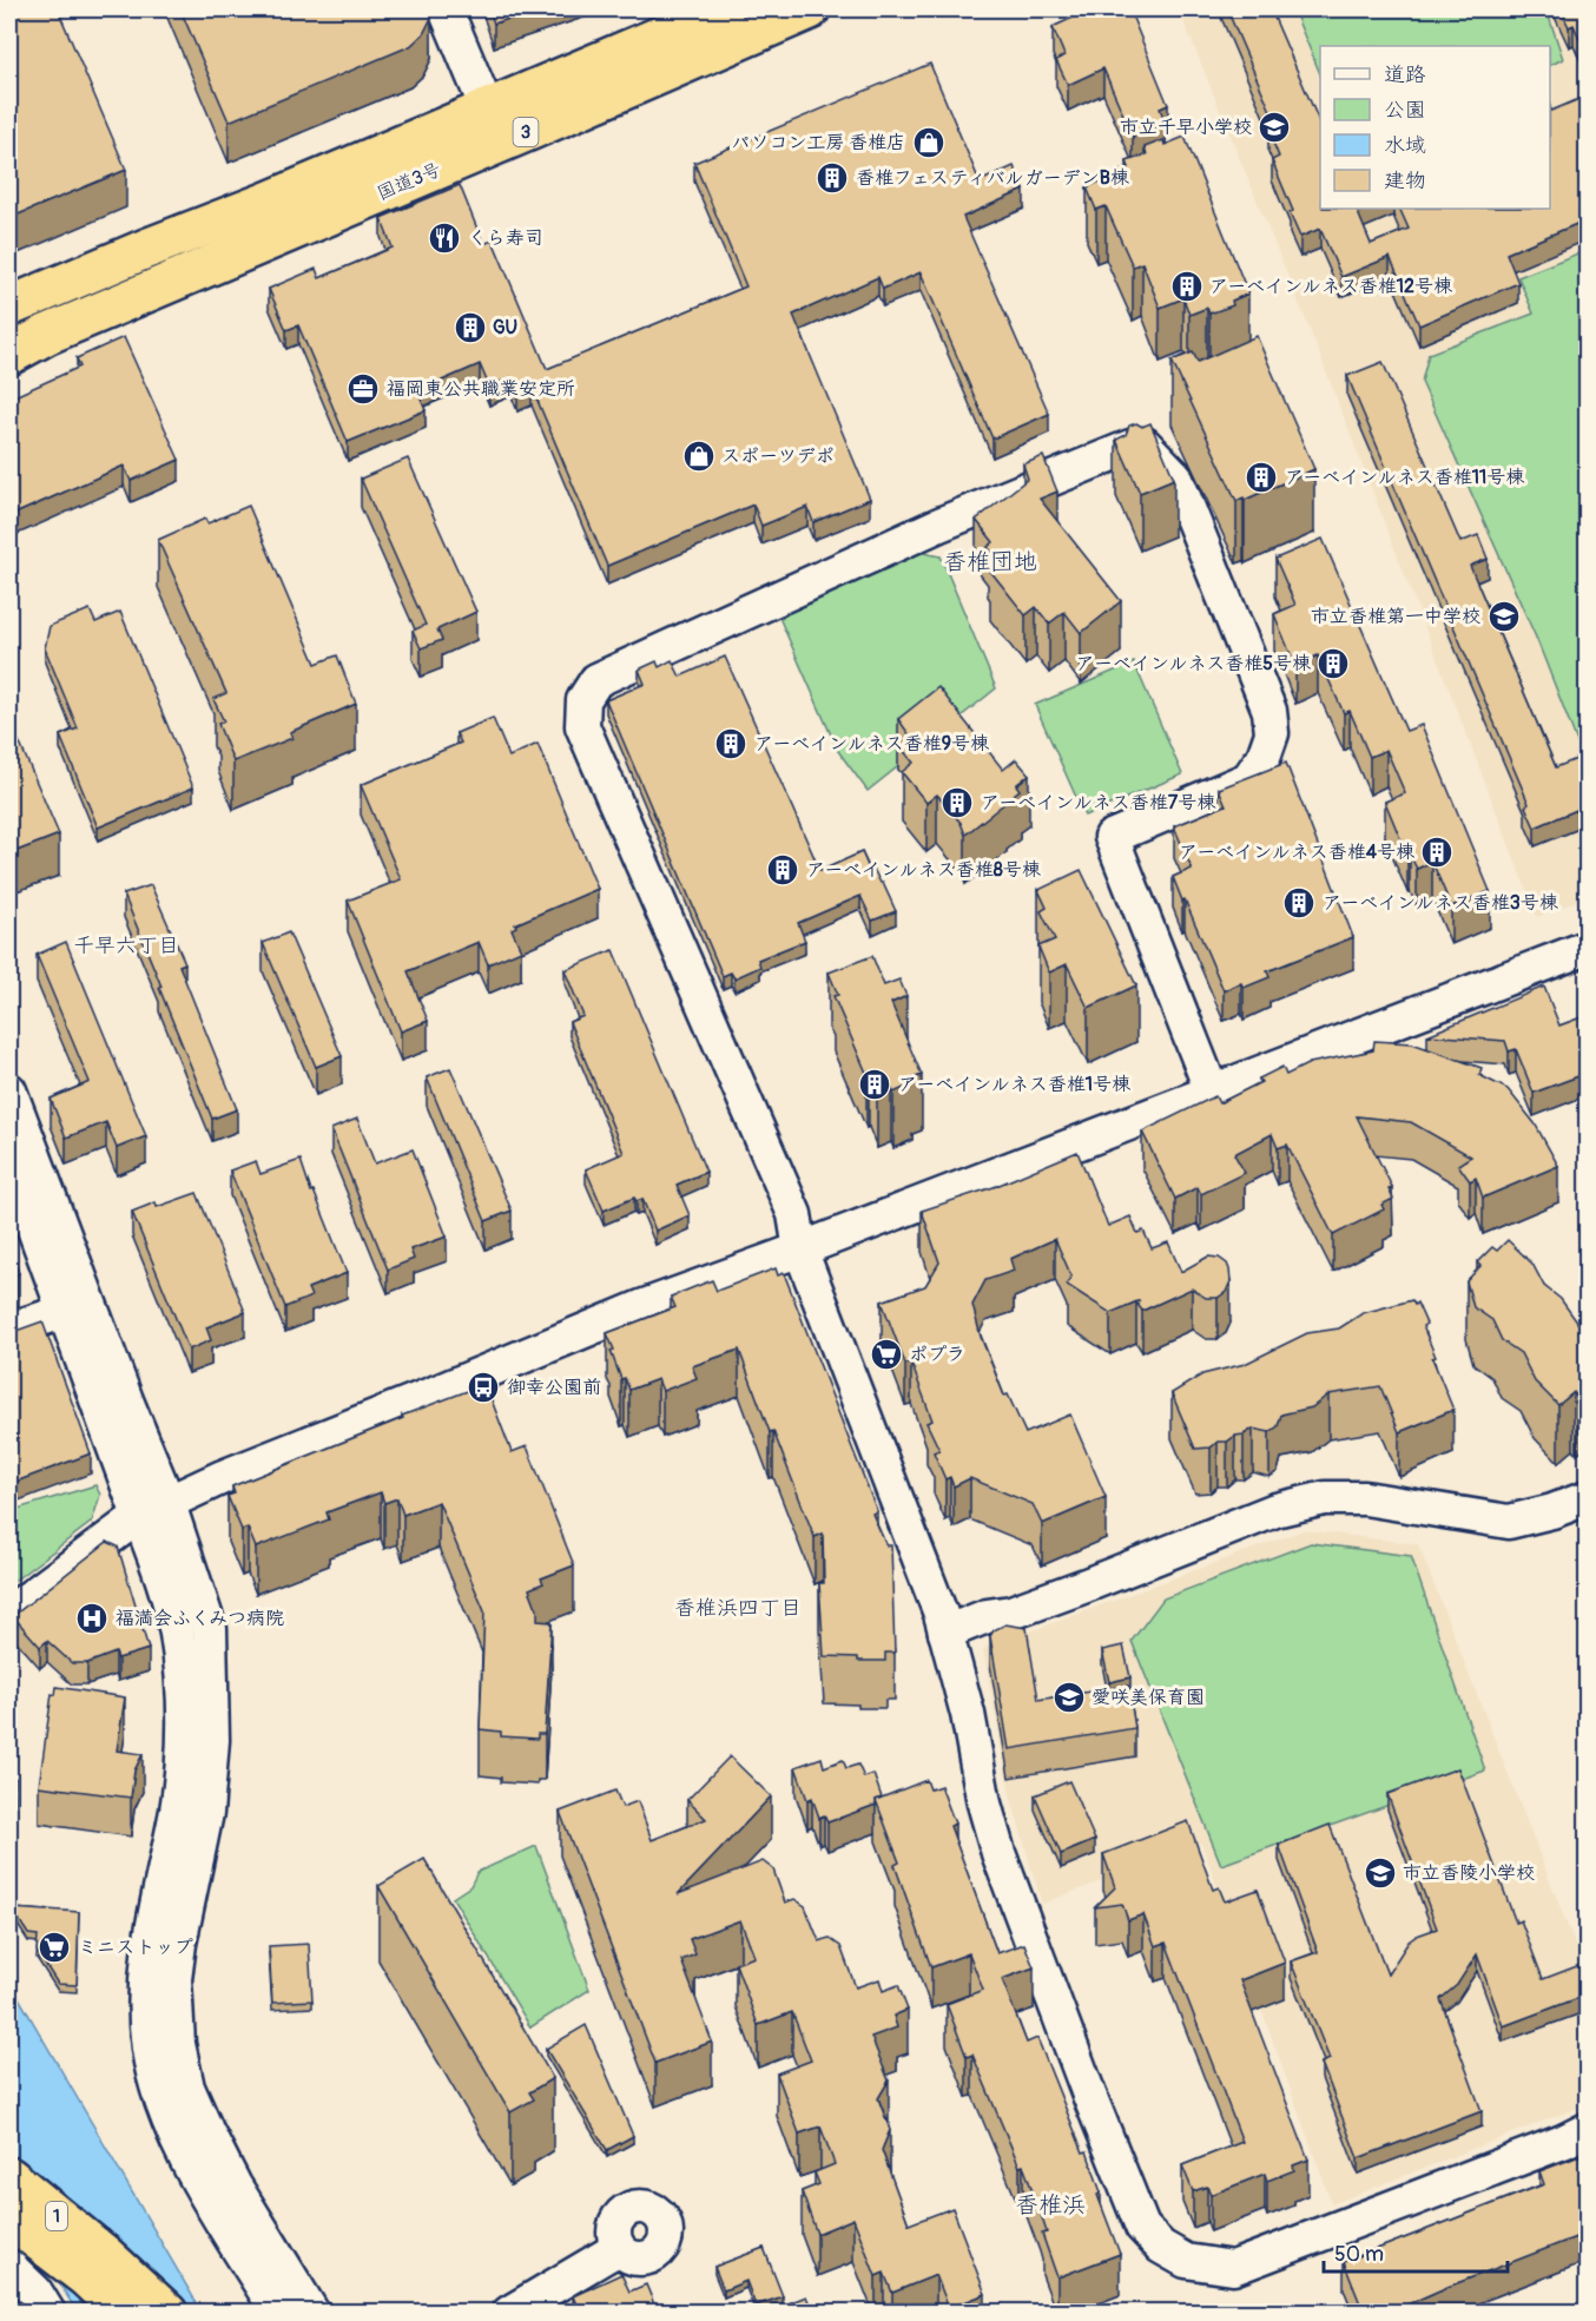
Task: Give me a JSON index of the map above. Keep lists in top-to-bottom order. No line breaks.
{"streets":{"highway":["3","国道3号","1"]},"districts":["香椎団地","千早六丁目","香椎浜四丁目","香椎浜"],"places":{"school or university":["市立千早小学校","市立香椎第一中学校","愛咲美保育園","市立香陵小学校"],"shop":["パソコン工房 香椎店","スポーツデポ"],"building":["香椎フェスティバルガーデンB棟","アーベインルネス香椎12号棟","GU","アーベインルネス香椎11号棟","アーベインルネス香椎5号棟","アーベインルネス香椎9号棟","アーベインルネス香椎7号棟","アーベインルネス香椎4号棟","アーベインルネス香椎8号棟","アーベインルネス香椎3号棟","アーベインルネス香椎1号棟"],"restaurant":["くら寿司"],"office":["福岡東公共職業安定所"],"supermarket":["ポプラ","ミニストップ"],"bus stop":["御幸公園前"],"hospital":["福満会ふくみつ病院"]},"legend":["道路","公園","水域","建物"],"scale_bar":"50 m"}
